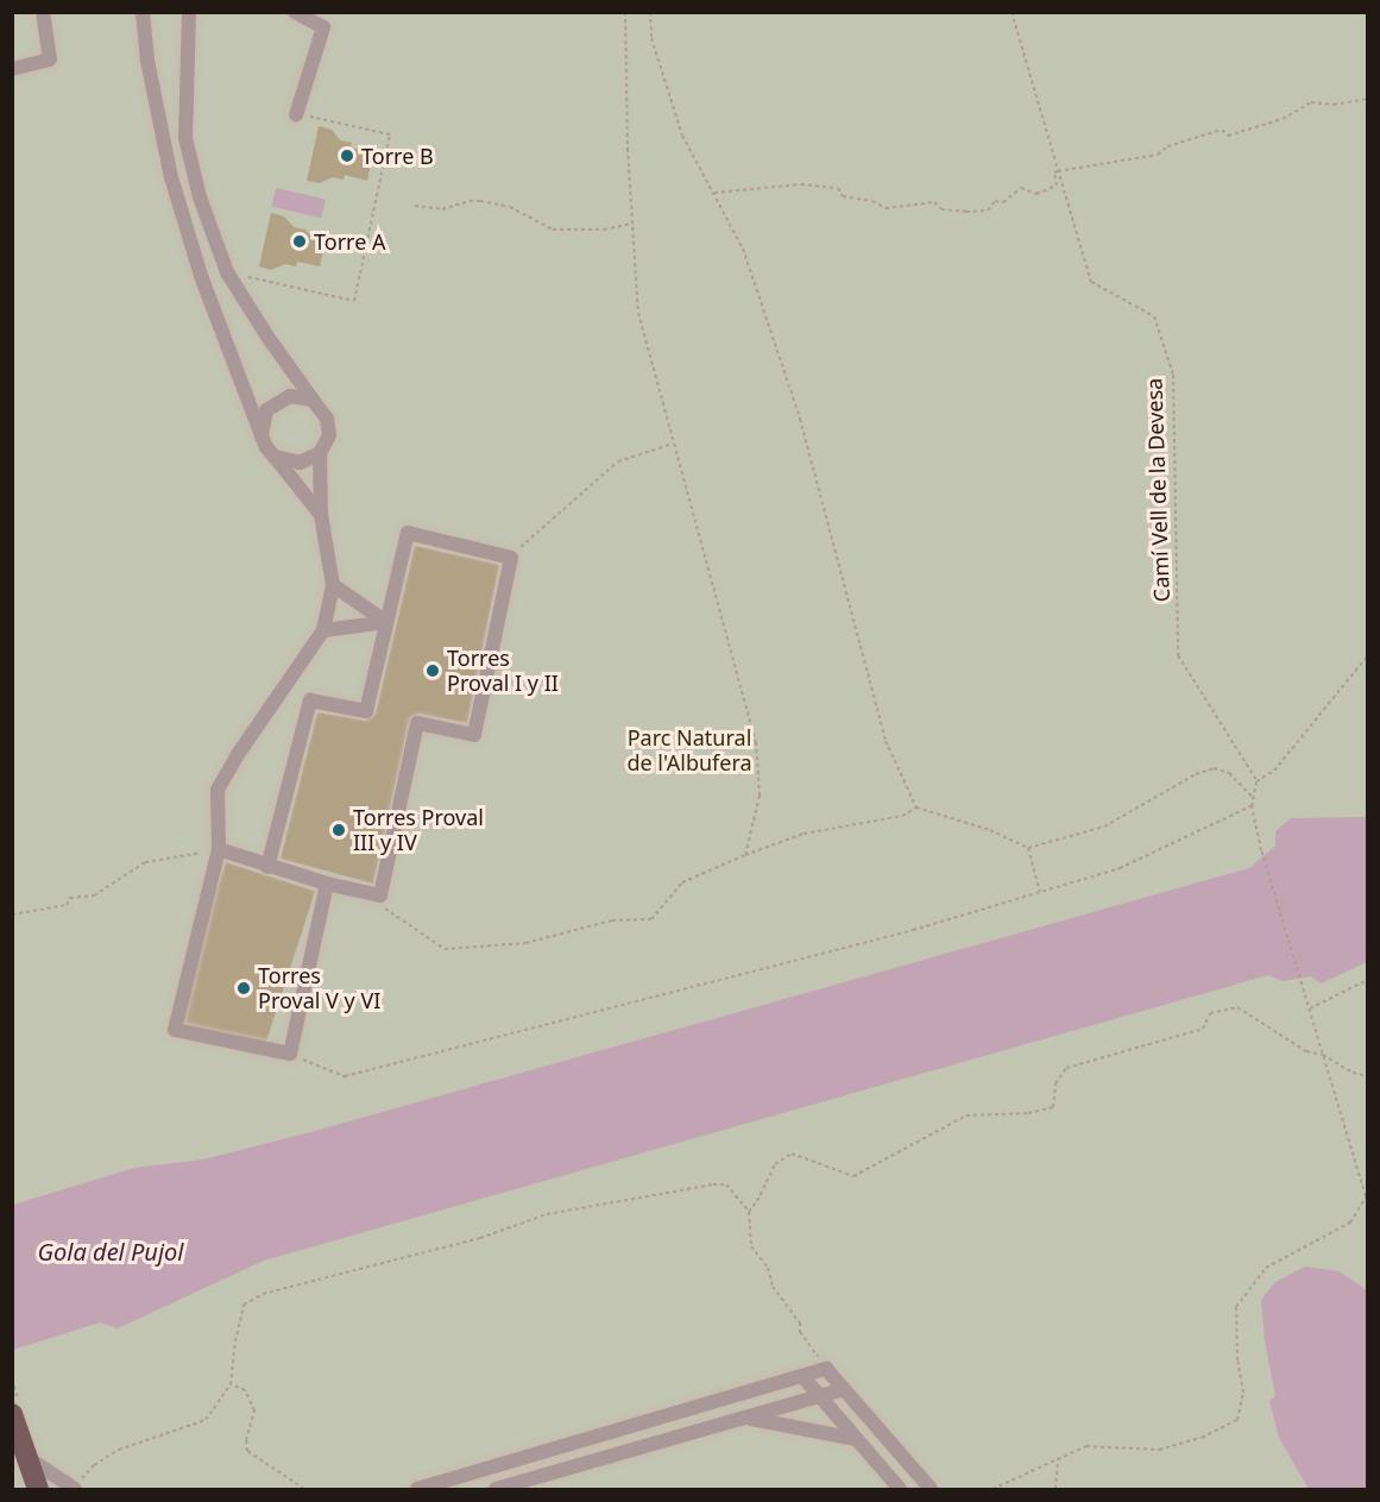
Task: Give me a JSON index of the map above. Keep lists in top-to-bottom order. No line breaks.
{"streets":{"path":["Camí Vell de la Devesa"]},"water":["Gola del Pujol"],"parks":["Parc Natural de l'Albufera"],"places":["Torre B","Torre A","Torres Proval I y II","Torres Proval III y IV","Torres Proval V y VI"]}
